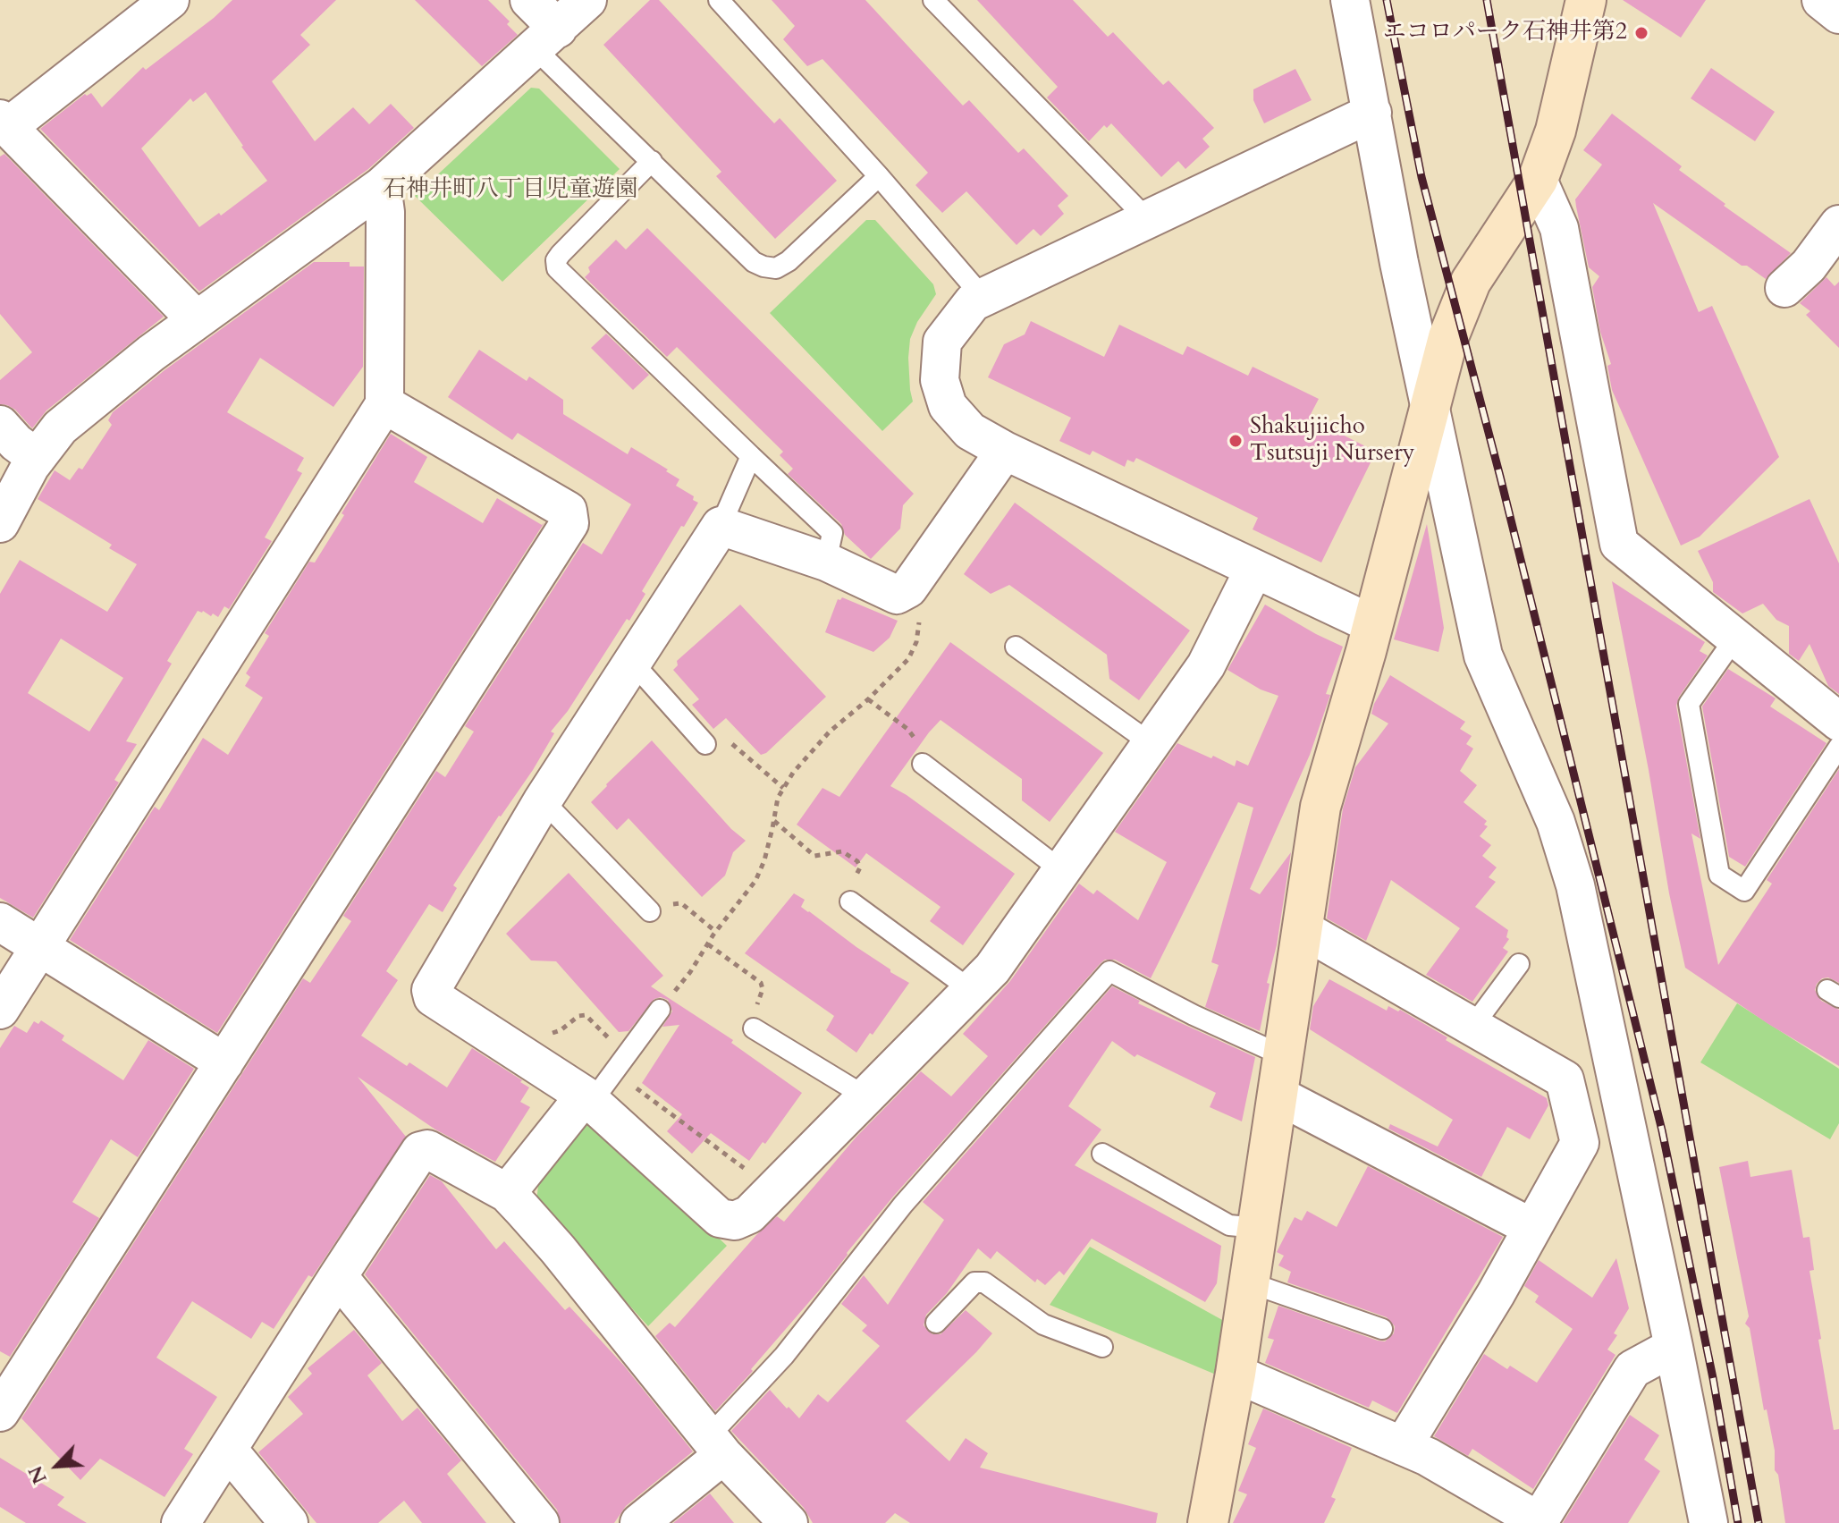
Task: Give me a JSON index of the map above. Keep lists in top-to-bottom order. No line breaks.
{"parks":["石神井町八丁目児童遊園"],"places":["エコロパーク石神井第2","Shakujiicho Tsutsuji Nursery"],"north":"bottom left"}
